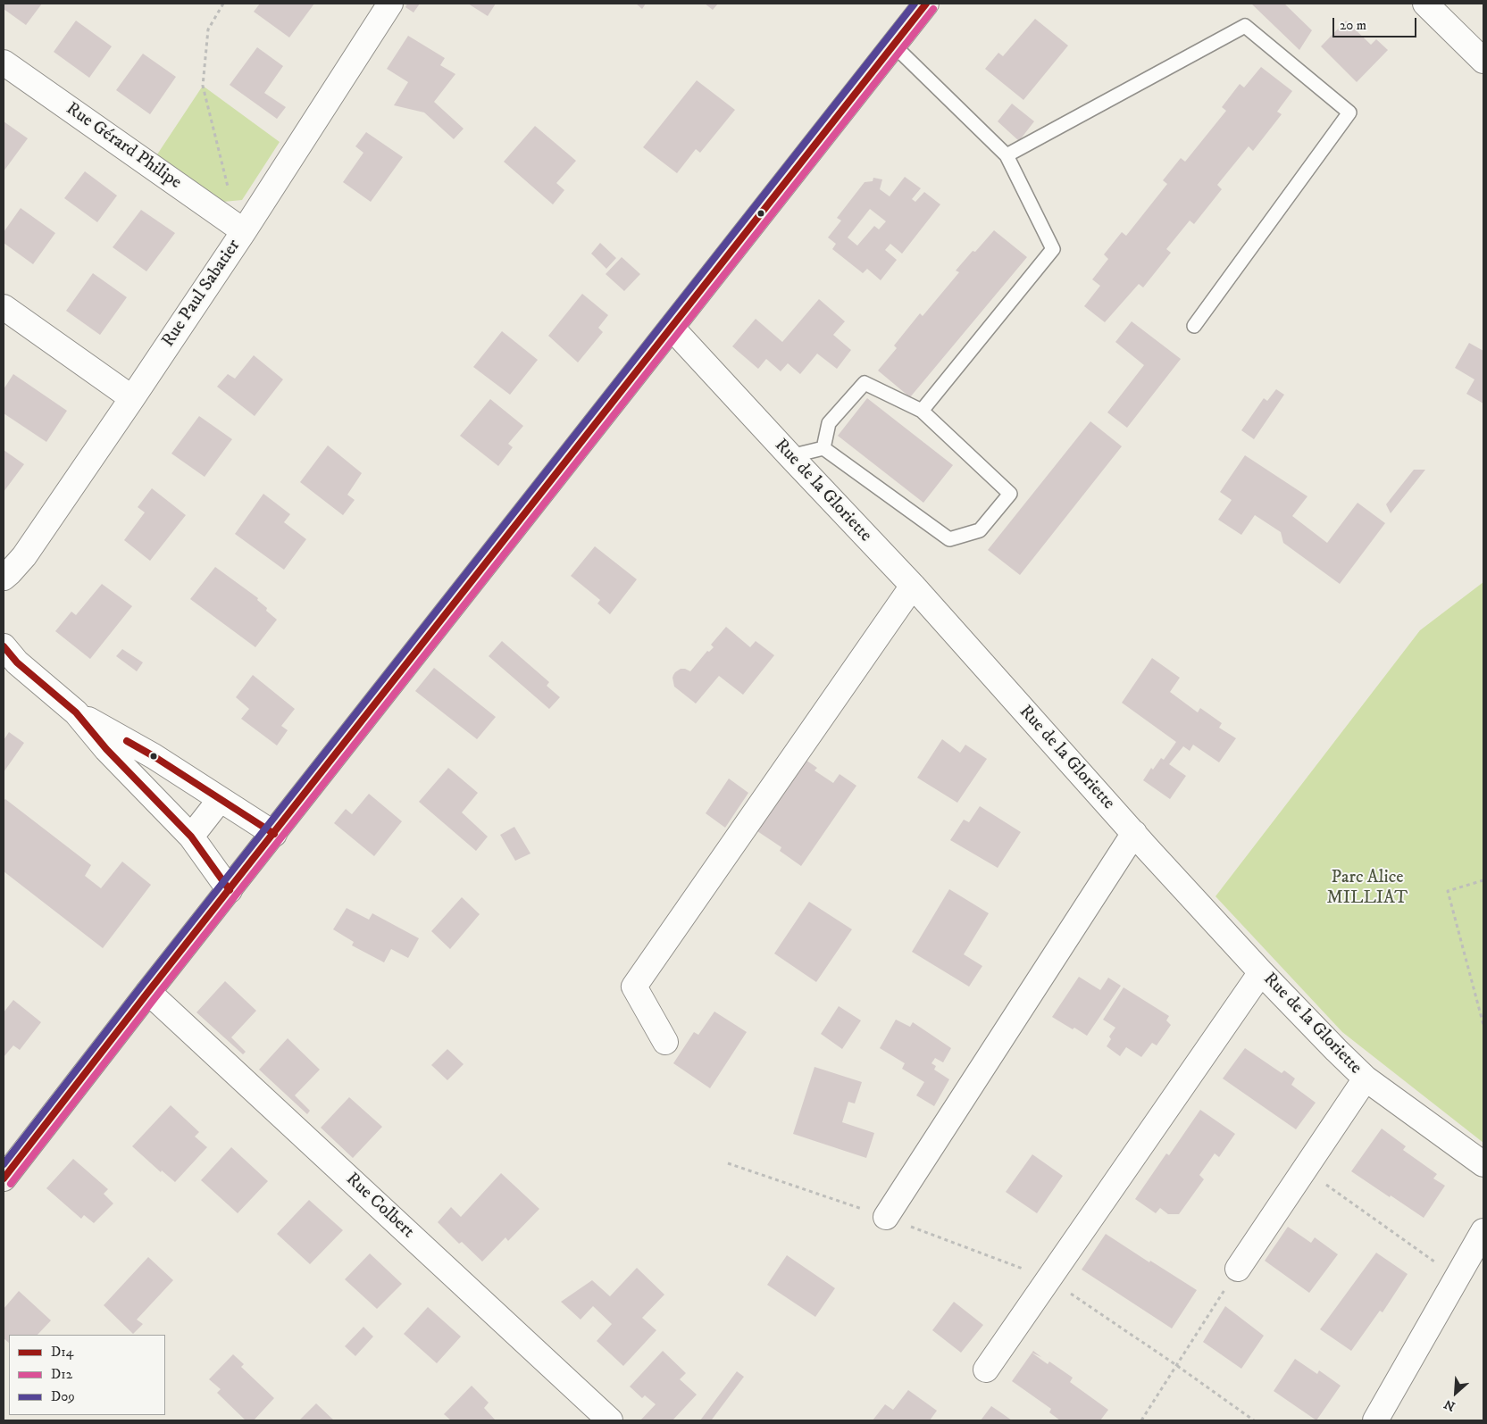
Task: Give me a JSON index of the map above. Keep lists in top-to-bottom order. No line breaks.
{"streets":{"street":["Rue Gérard Philipe","Rue Paul Sabatier","Rue de la Gloriette","Rue Colbert"]},"crossings":[["Rue Gérard Philipe","Rue Paul Sabatier"]],"parks":["Parc Alice MILLIAT"],"lines":["transit line D14","transit line D09","transit line D12"],"legend":["D14","D12","D09"],"scale_bar":"20 m","north":"bottom left"}
